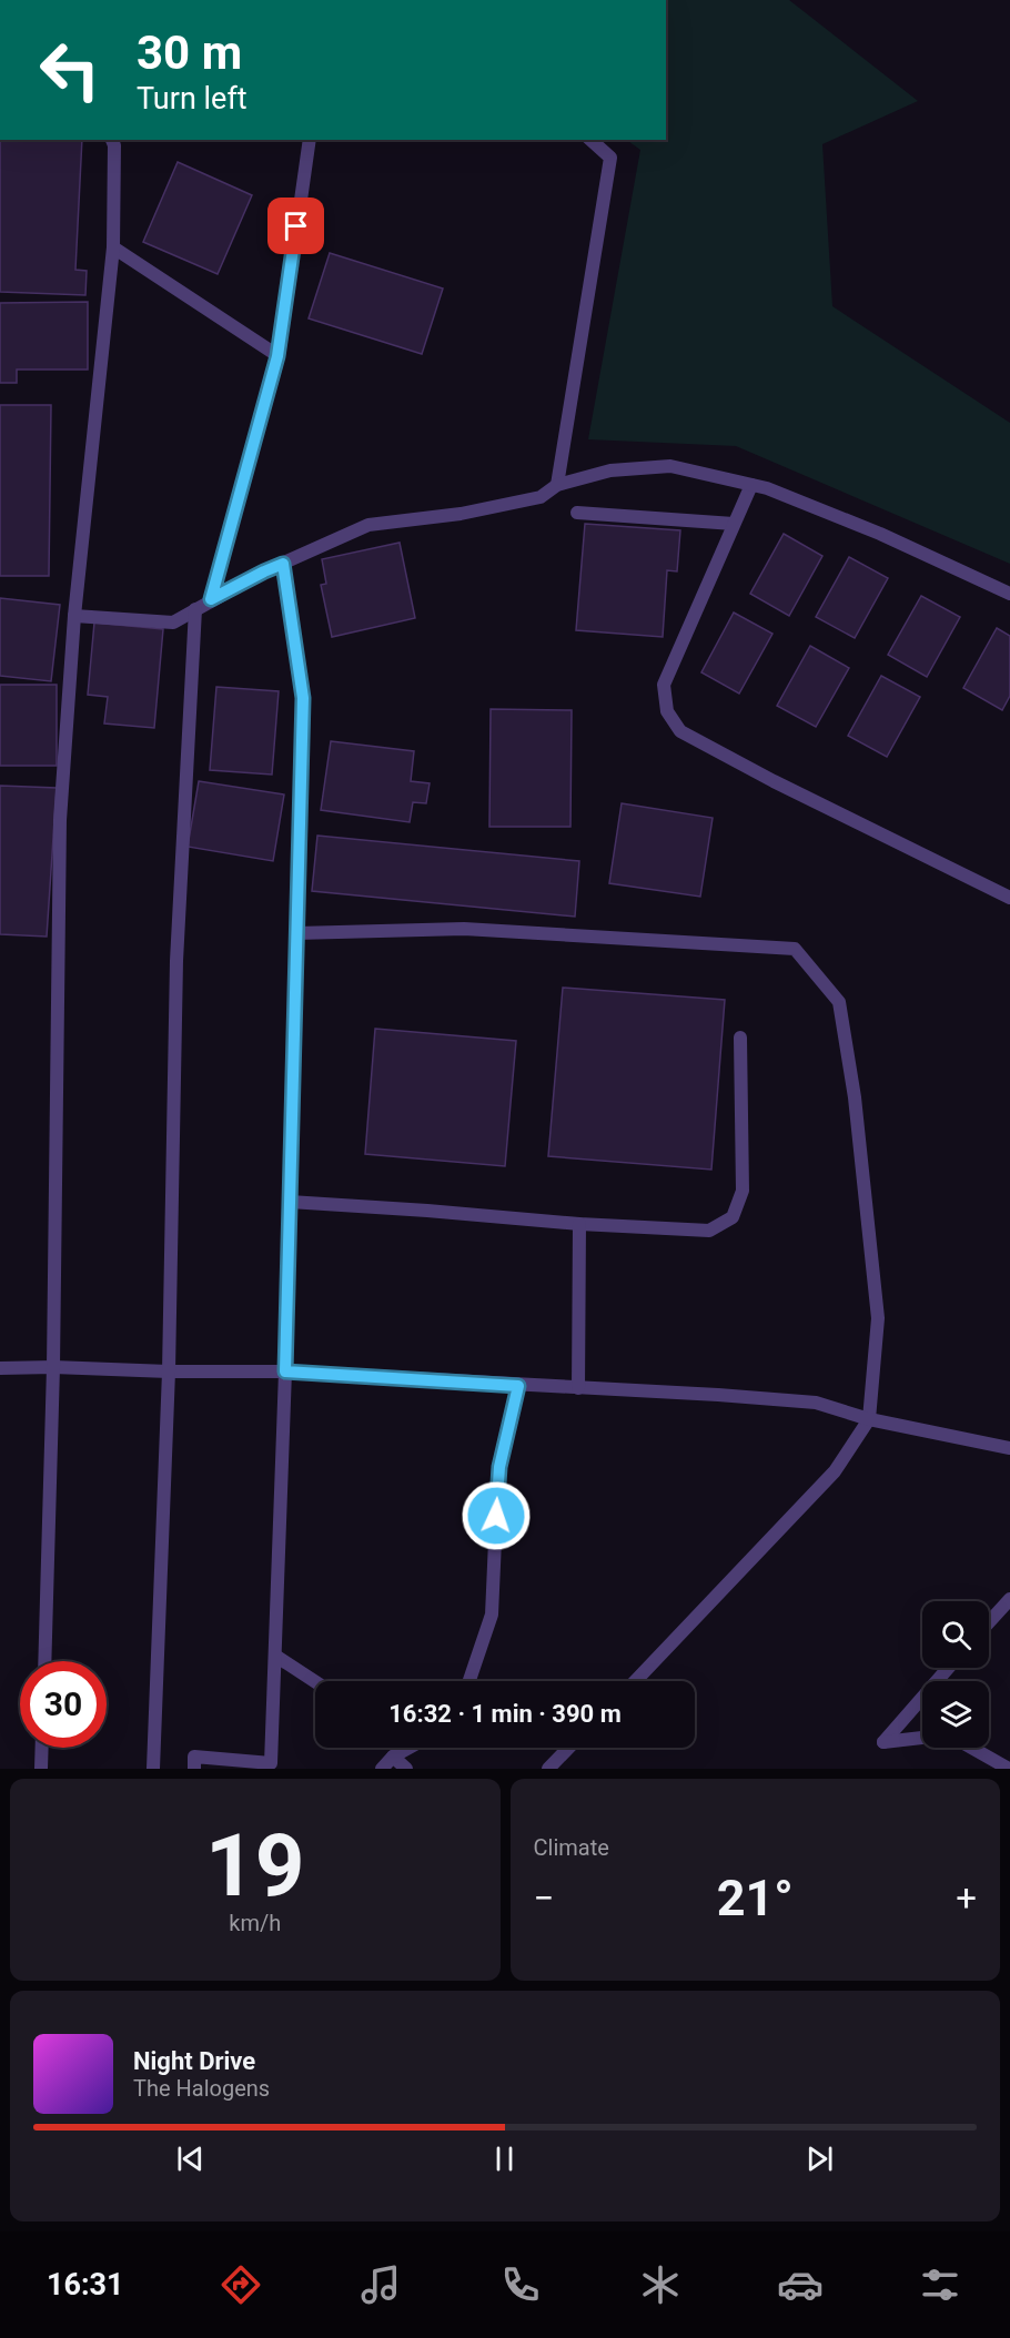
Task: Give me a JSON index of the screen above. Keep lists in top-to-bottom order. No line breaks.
{"page":{"turn":["30 m","Turn left"],"limit":"30","trip":"16:32 · 1 min · 390 m","tile":[["19","km/h"],"Climate"],"heat":["−","21°","+"],"song":["Night Drive","The Halogens"],"tabs":"16:31"}}
